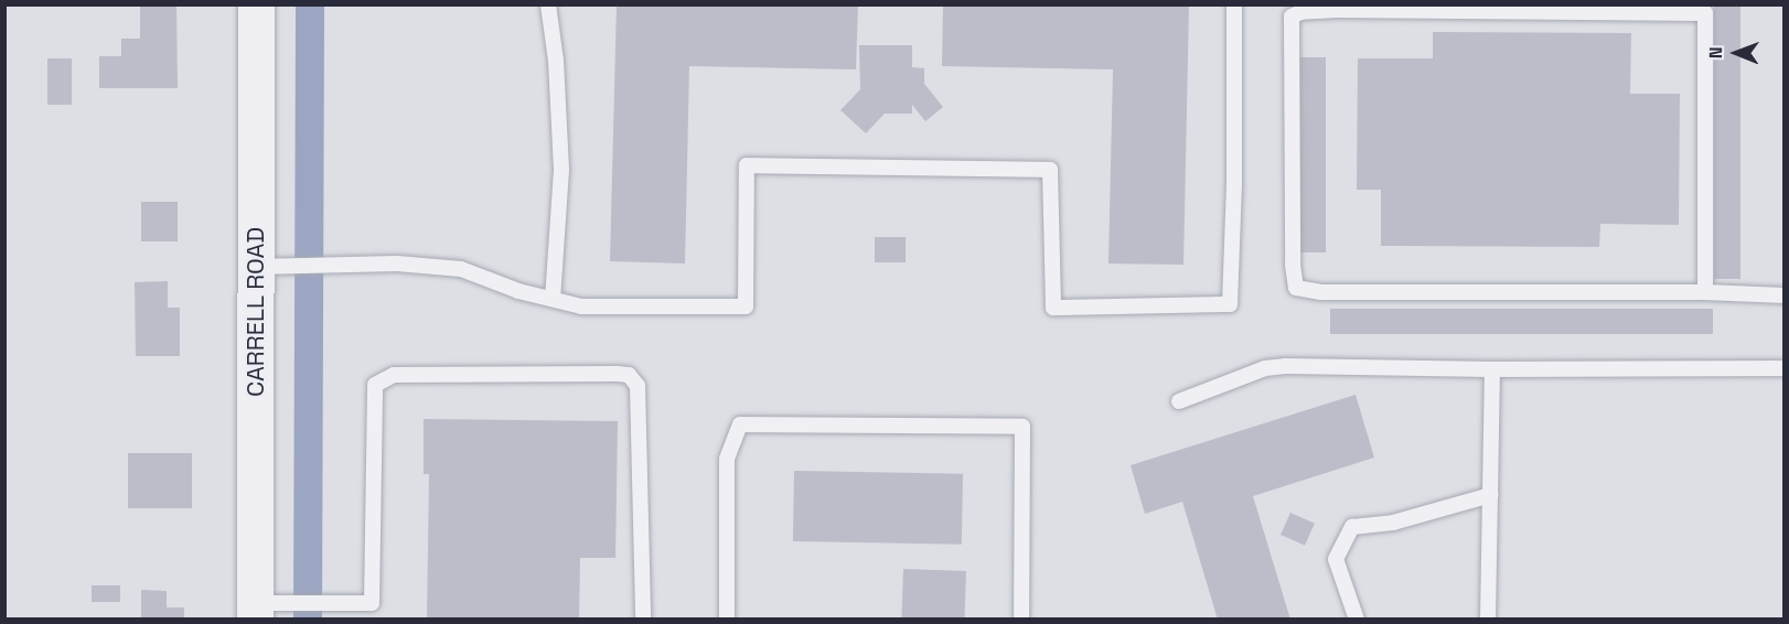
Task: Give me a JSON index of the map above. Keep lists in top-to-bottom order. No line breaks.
{"streets":{"street":["CARRELL ROAD"]},"north":"left"}
